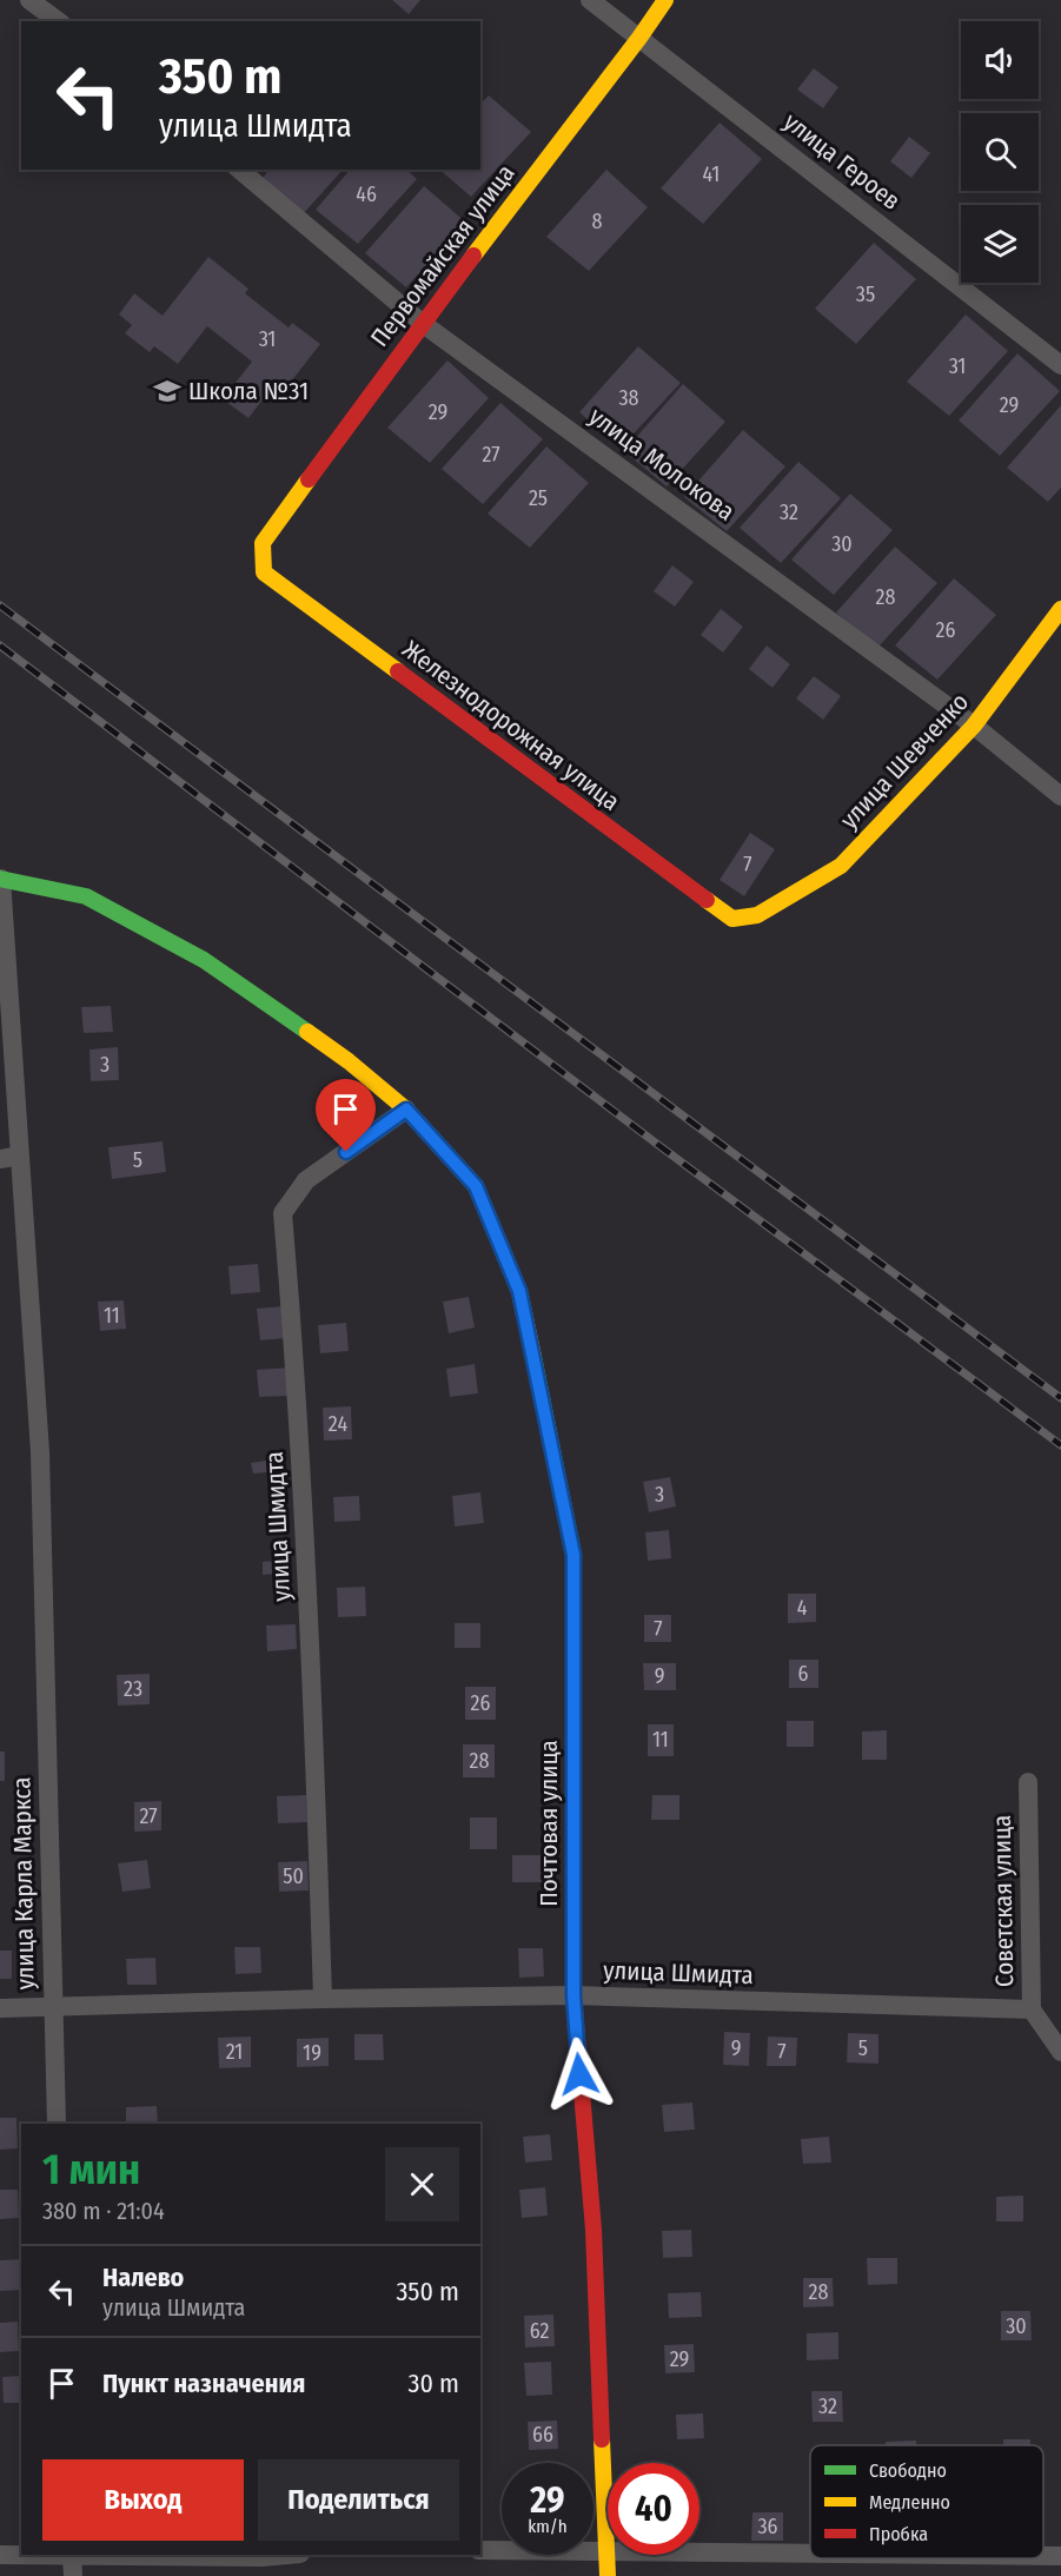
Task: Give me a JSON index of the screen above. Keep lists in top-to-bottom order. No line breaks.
{"streets":{"street":["улица Героев","Первомайская улица","улица Молокова","Железнодорожная улица","улица Шевченко","улица Шмидта","Почтовая улица","улица Карла Маркса","Советская улица"]},"crossings":[["улица Героев","Первомайская улица"],["Первомайская улица","улица Молокова"],["Первомайская улица","Железнодорожная улица"],["улица Молокова","улица Шевченко"],["Железнодорожная улица","улица Шевченко"],["улица Шмидта","Почтовая улица"],["улица Шмидта","улица Карла Маркса"],["улица Шмидта","Советская улица"],["Почтовая улица","улица Карла Маркса"]],"places":{"school or university":["Школа №31"]},"house_numbers":["41","46","8","35","31","31","38","29","29","27","25","32","30","28","26","7","3","5","11","24","3","4","7","6","9","23","26","11","28","27","50","9","5","21","7","19","28","30","62","29","32","66","36"],"legend":["Свободно","Медленно","Пробка"],"page":{"turn":["350 m","улица Шмидта"],"heading":["1 мин","380 m · 21:04"],"list":[{"name":"Налево","note":"улица Шмидта","value":"350 m"},{"name":"Пункт назначения","value":"30 m"}],"buttons":["Выход","Поделиться"],"speed":"29 km/h","limit":"40"}}
